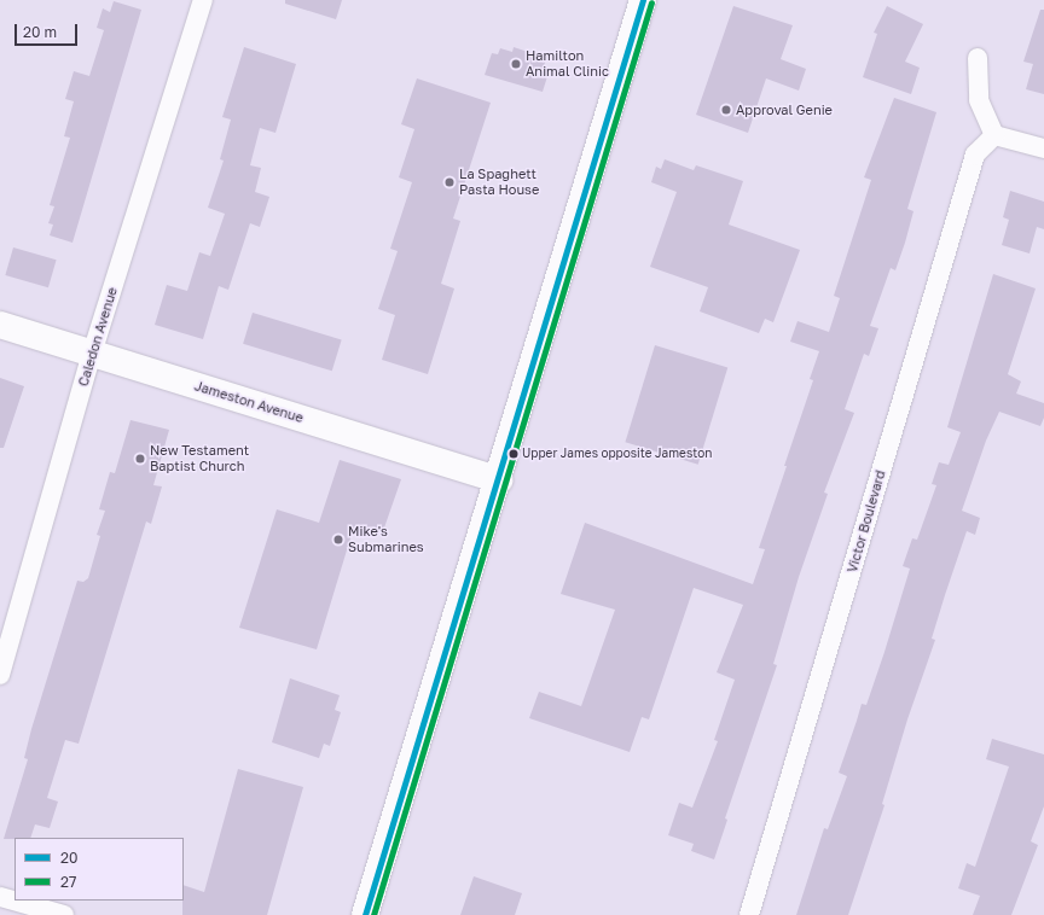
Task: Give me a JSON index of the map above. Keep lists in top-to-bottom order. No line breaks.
{"streets":{"main road":["Jameston Avenue"],"street":["Caledon Avenue","Victor Boulevard"]},"crossings":[["Caledon Avenue","Jameston Avenue"]],"places":["Hamilton Animal Clinic","Approval Genie","La Spaghett Pasta House","Upper James opposite Jameston","New Testament Baptist Church","Mike's Submarines"],"lines":["transit line 20","transit line 27"],"legend":["20","27"],"scale_bar":"20 m"}
